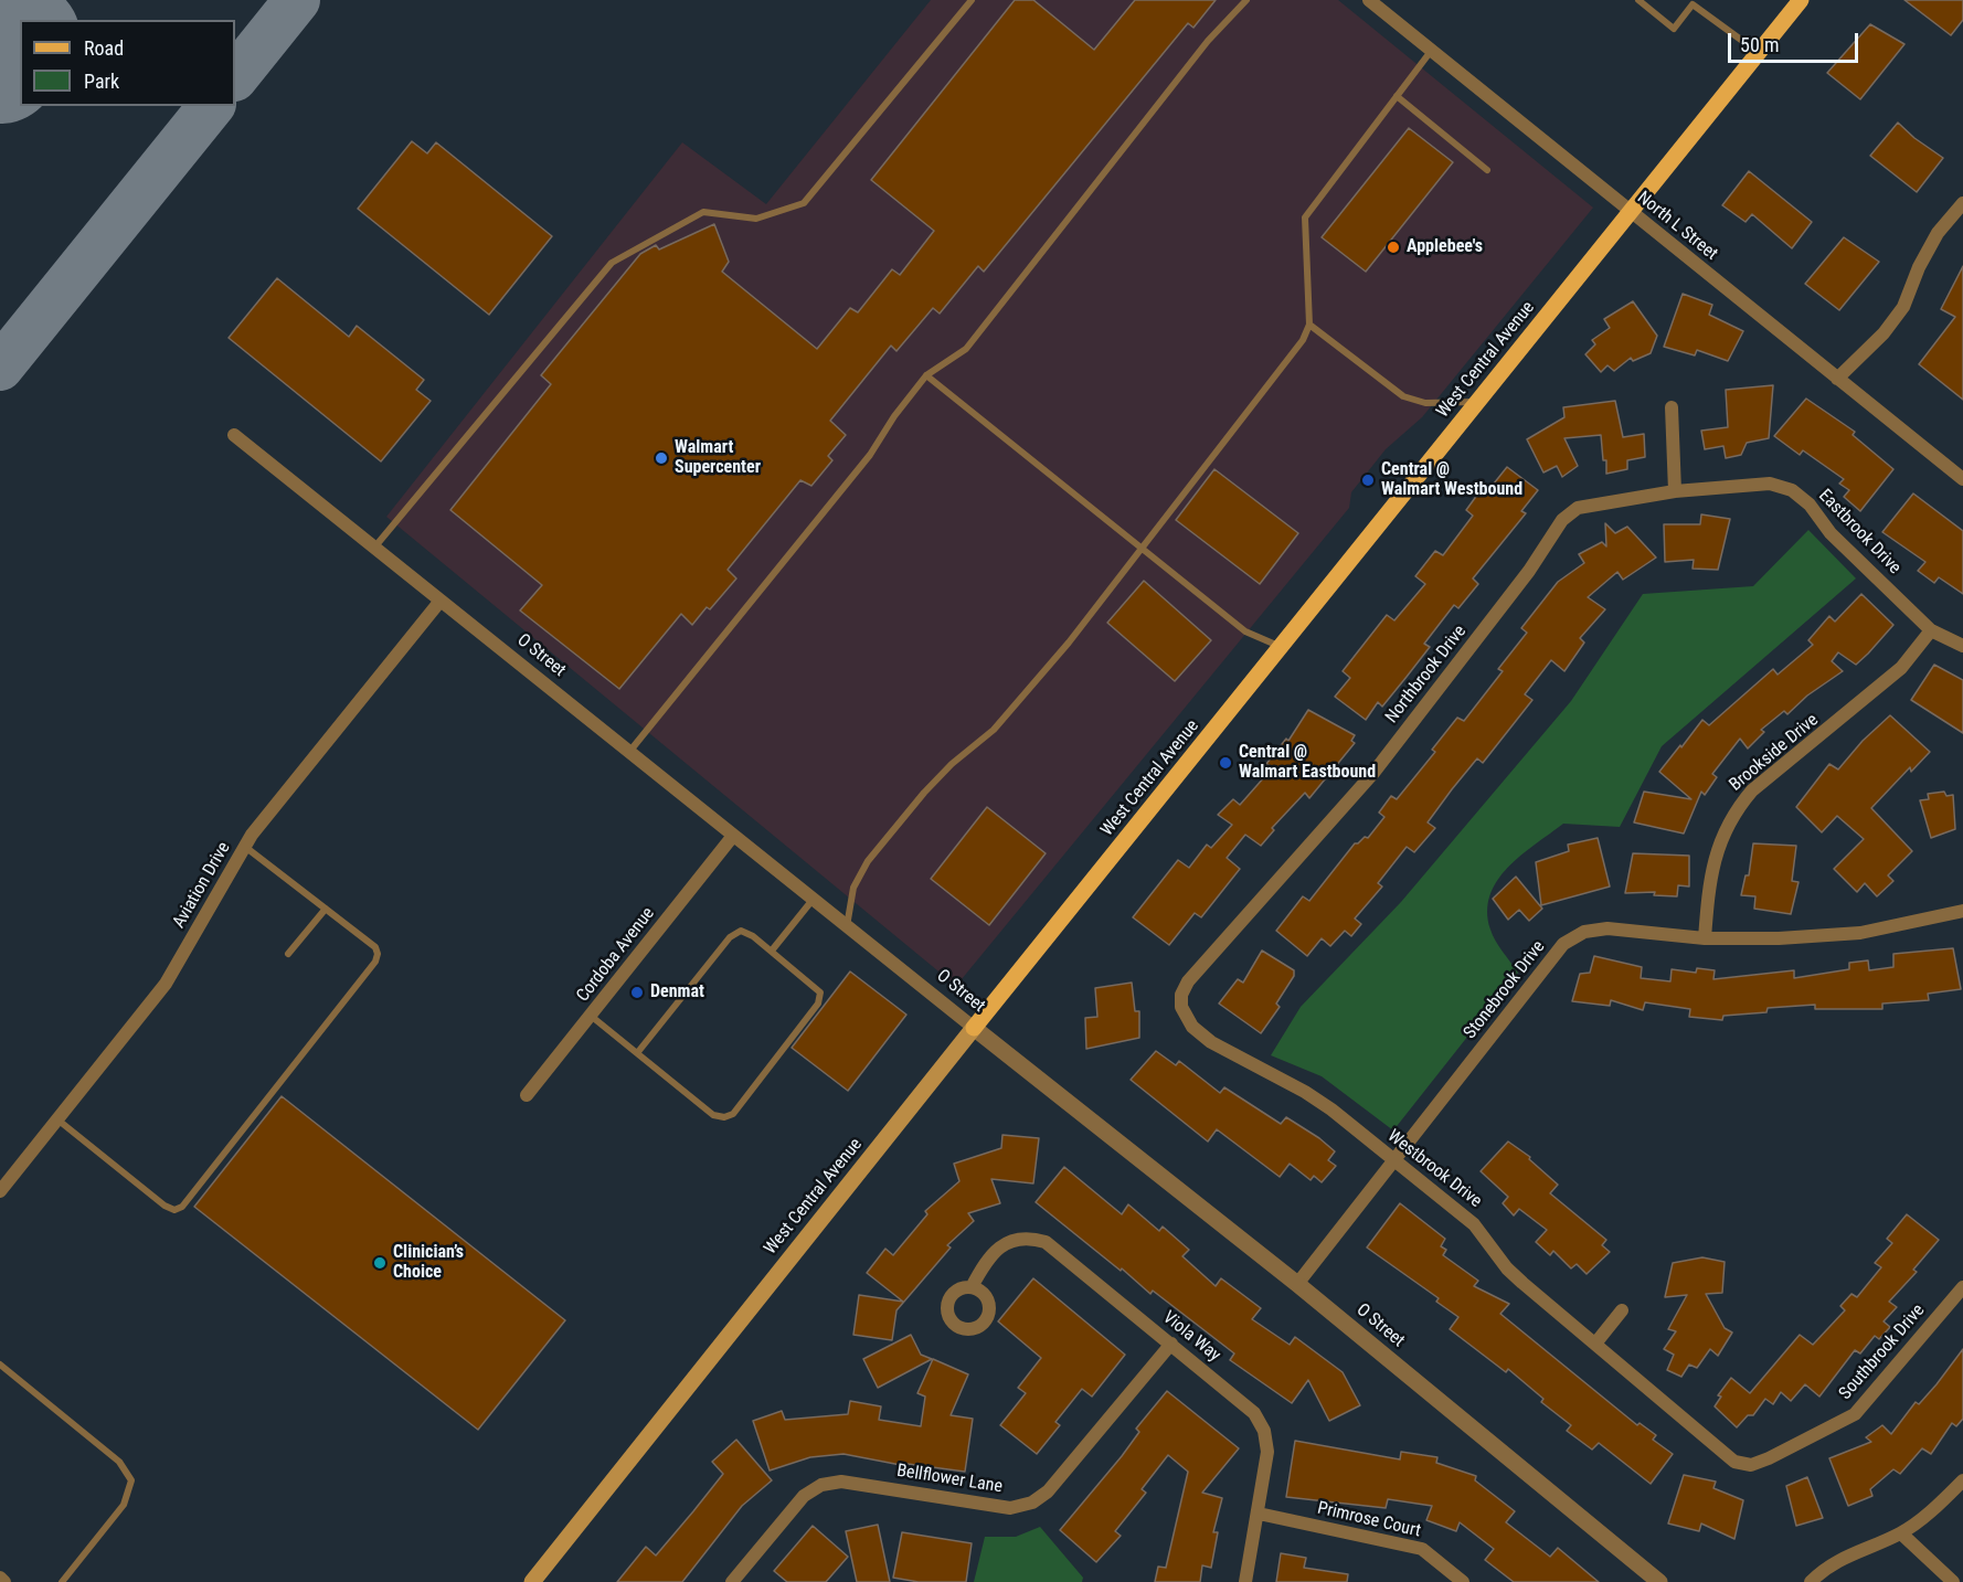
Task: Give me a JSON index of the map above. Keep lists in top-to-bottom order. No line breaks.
{"streets":{"main road":["West Central Avenue"],"street":["North L Street","Eastbrook Drive","O Street","Northbrook Drive","Brookside Drive","Aviation Drive","Cordoba Avenue","Stonebrook Drive","Westbrook Drive","Viola Way","Southbrook Drive","Bellflower Lane","Primrose Court"]},"crossings":[["North L Street","West Central Avenue"],["West Central Avenue","O Street"],["Eastbrook Drive","Northbrook Drive"],["Eastbrook Drive","Brookside Drive"],["O Street","Aviation Drive"],["O Street","Cordoba Avenue"],["O Street","Stonebrook Drive"],["Northbrook Drive","Westbrook Drive"],["Brookside Drive","Stonebrook Drive"],["Stonebrook Drive","Westbrook Drive"],["Westbrook Drive","Southbrook Drive"],["Viola Way","Bellflower Lane"],["Viola Way","Primrose Court"]],"places":["Applebee's","Walmart Supercenter","Central @ Walmart Westbound","Central @ Walmart Eastbound","Denmat","Clinician’s Choice"],"legend":["Road","Park"],"scale_bar":"50 m"}
